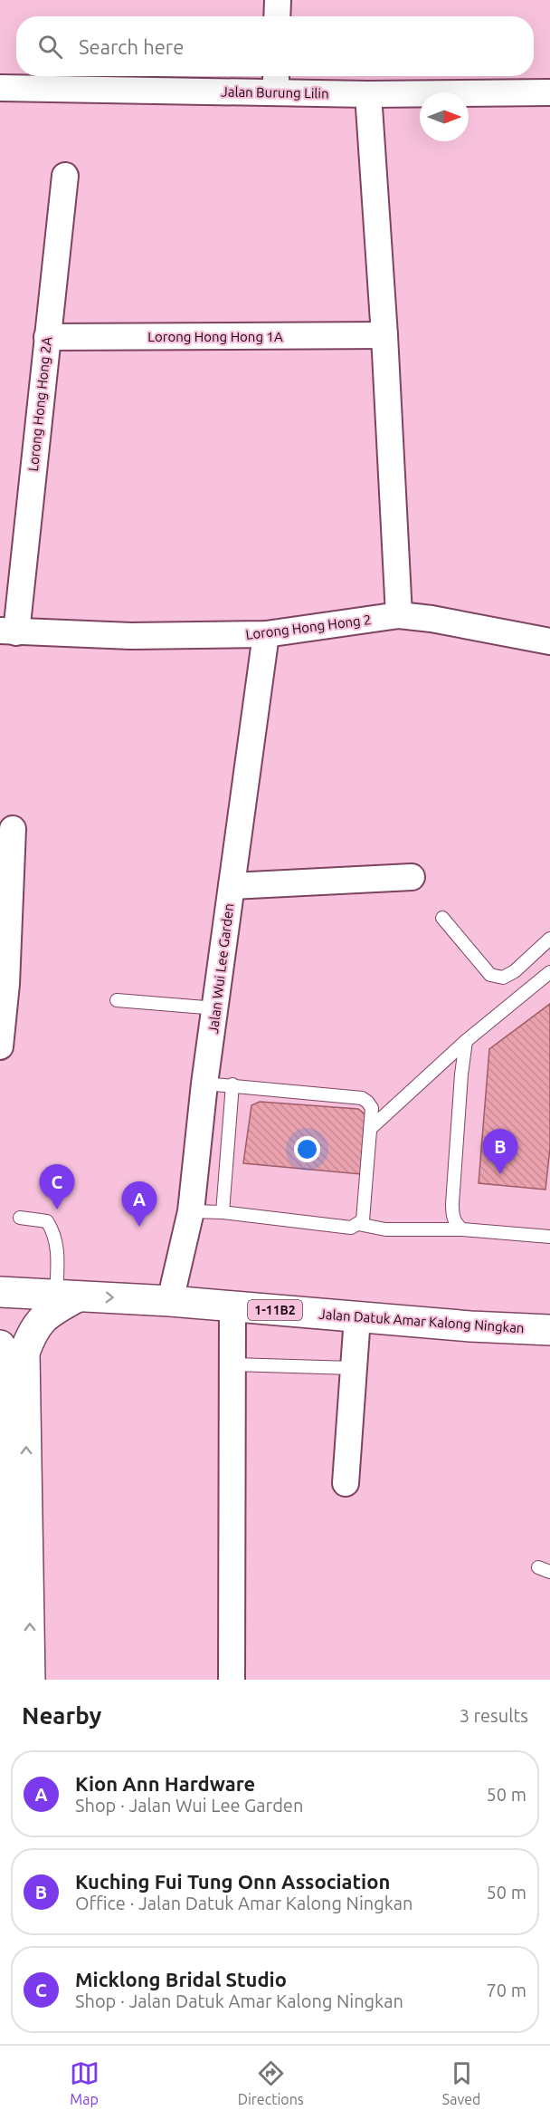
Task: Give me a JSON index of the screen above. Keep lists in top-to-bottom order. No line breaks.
{"streets":{"highway":["1-11B2","Jalan Datuk Amar Kalong Ningkan"],"street":["Jalan Burung Lilin","Lorong Hong Hong 1A","Lorong Hong Hong 2A","Lorong Hong Hong 2","Jalan Wui Lee Garden"]},"crossings":[["Lorong Hong Hong 1A","Lorong Hong Hong 2A"],["Lorong Hong Hong 2A","Lorong Hong Hong 2"],["Lorong Hong Hong 2","Jalan Wui Lee Garden"],["Jalan Wui Lee Garden","Jalan Datuk Amar Kalong Ningkan"]],"north":"right","page":{"search":"Search here","pins":["B","C","A"],"heading":["Nearby","3 results"],"list":[{"mark":"A","name":"Kion Ann Hardware","note":"Shop · Jalan Wui Lee Garden","value":"50 m"},{"mark":"B","name":"Kuching Fui Tung Onn Association","note":"Office · Jalan Datuk Amar Kalong Ningkan","value":"50 m"},{"mark":"C","name":"Micklong Bridal Studio","note":"Shop · Jalan Datuk Amar Kalong Ningkan","value":"70 m"}],"nav":["Map","Directions","Saved"]}}
